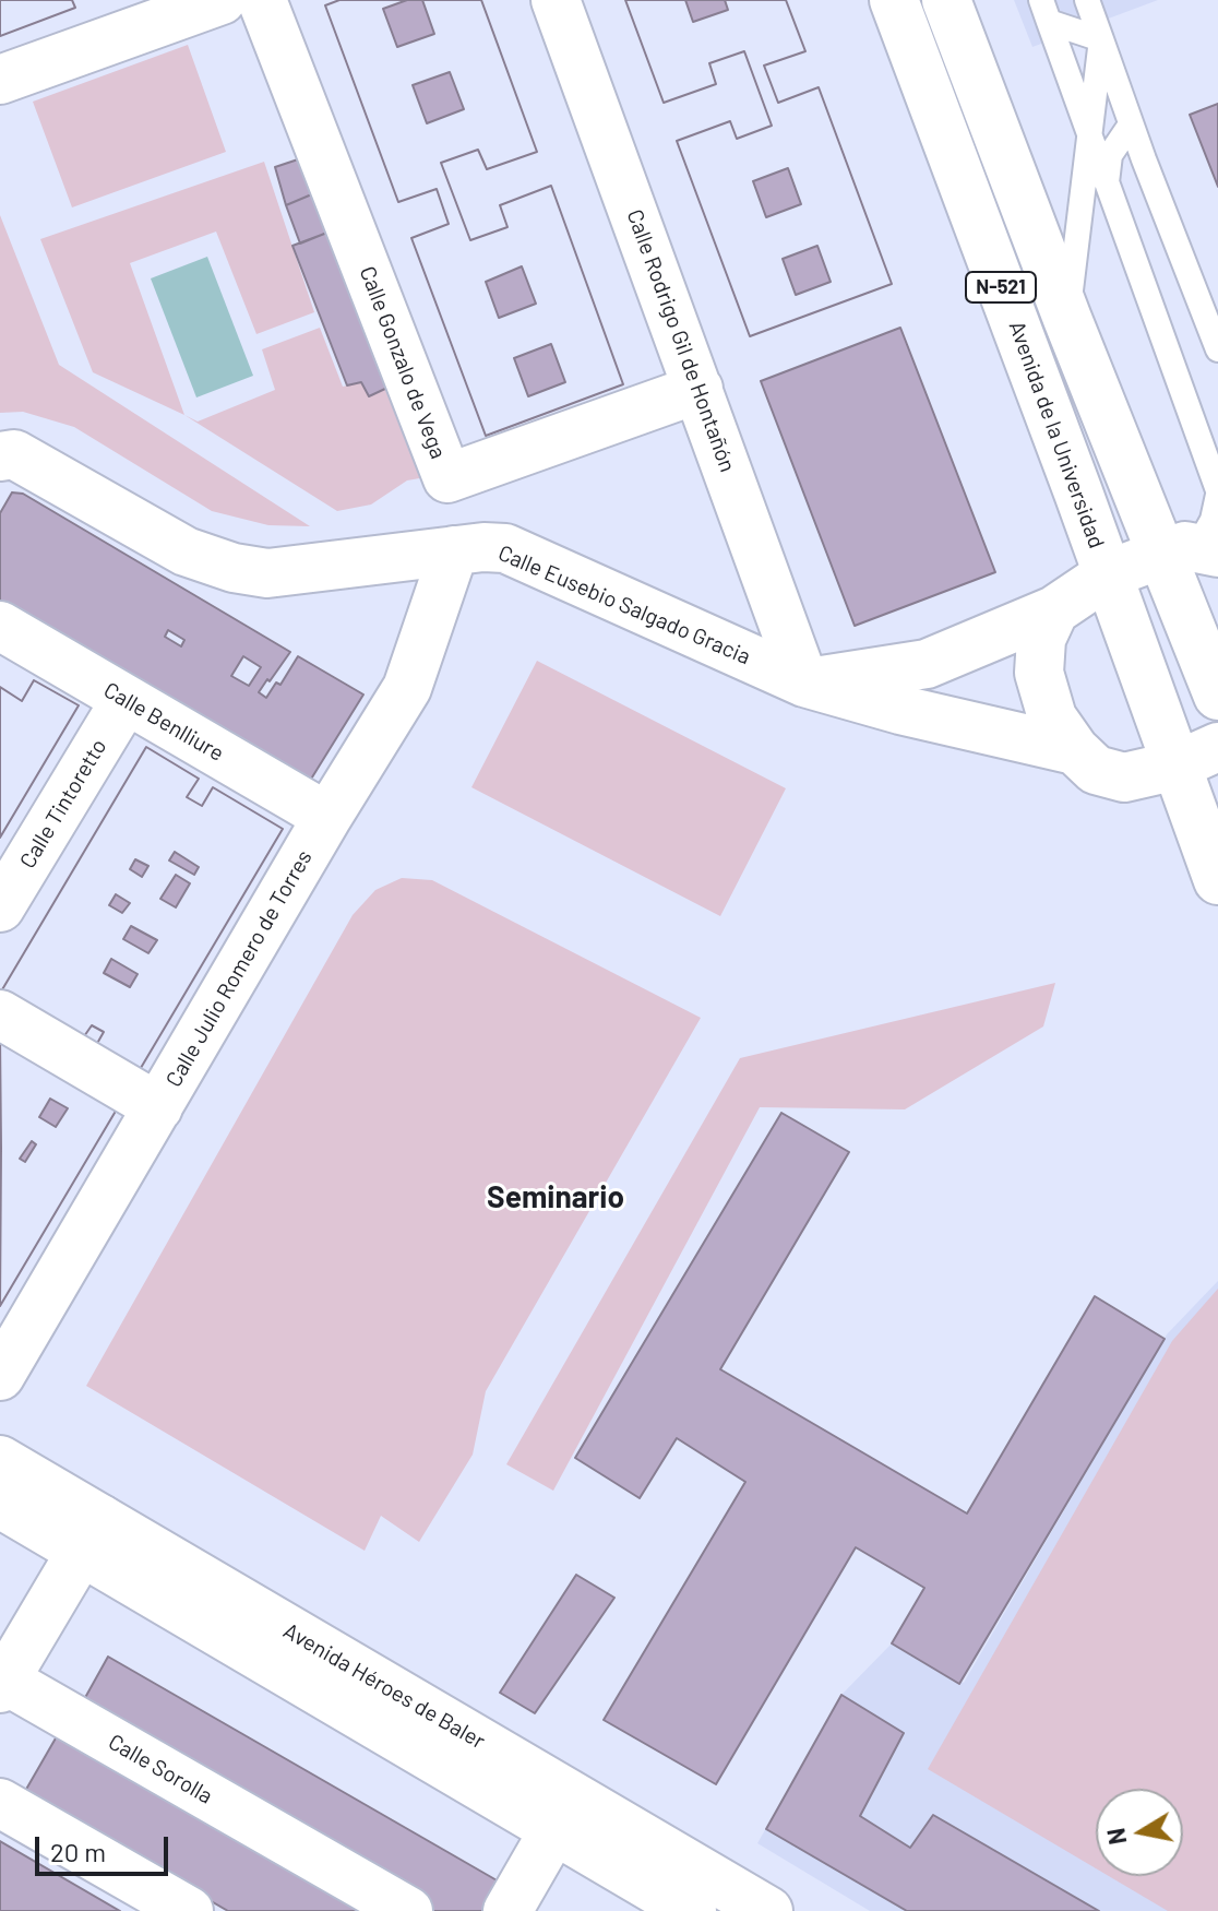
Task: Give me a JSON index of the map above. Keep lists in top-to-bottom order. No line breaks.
{"streets":{"street":["N-521","Calle Rodrigo Gil de Hontañón","Calle Gonzalo de Vega","Avenida de la Universidad","Calle Eusebio Salgado Gracia","Calle Benlliure","Calle Tintoretto","Calle Julio Romero de Torres","Avenida Héroes de Baler","Calle Sorolla"]},"crossings":[["N-521","Avenida de la Universidad"],["Calle Rodrigo Gil de Hontañón","Calle Gonzalo de Vega"],["Calle Rodrigo Gil de Hontañón","Calle Eusebio Salgado Gracia"],["Avenida de la Universidad","Calle Eusebio Salgado Gracia"],["Calle Eusebio Salgado Gracia","Calle Julio Romero de Torres"],["Calle Benlliure","Calle Tintoretto"],["Calle Benlliure","Calle Julio Romero de Torres"]],"districts":["Seminario"],"scale_bar":"20 m","north":"left"}
